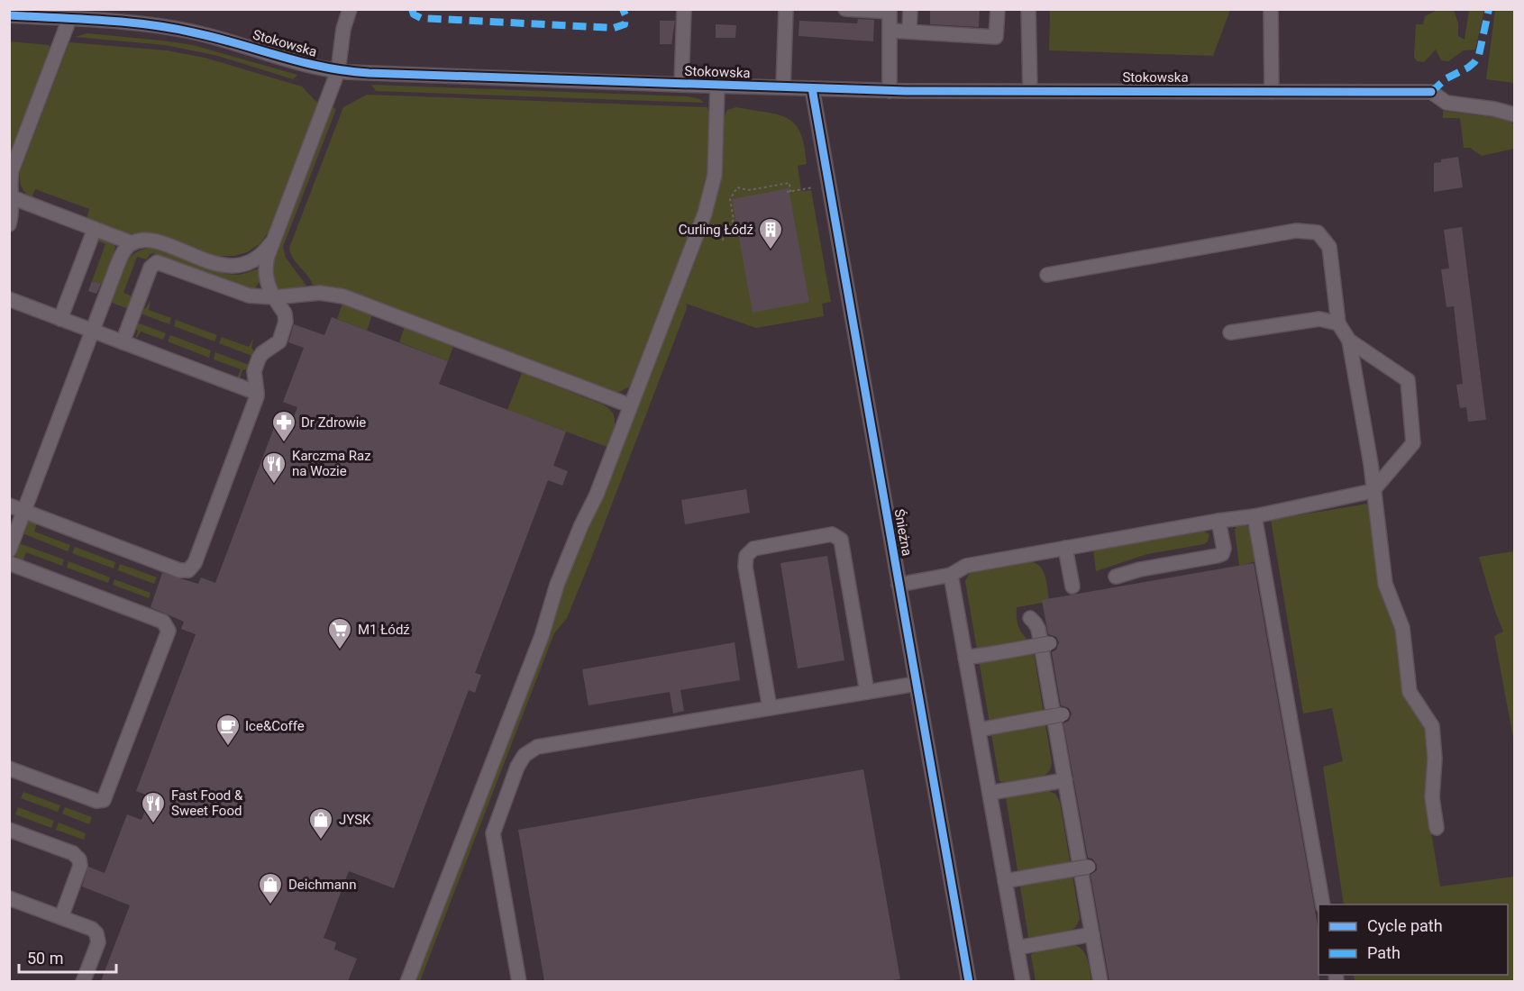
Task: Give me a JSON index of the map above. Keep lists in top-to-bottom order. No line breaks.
{"streets":{"street":["Stokowska","Śnieżna"]},"crossings":[["Stokowska","Śnieżna"]],"places":{"building":["Curling Łódź"],"pharmacy":["Dr Zdrowie"],"restaurant":["Karczma Raz na Wozie","Fast Food & Sweet Food"],"supermarket":["M1 Łódź"],"cafe":["Ice&Coffe"],"shop":["JYSK","Deichmann"]},"legend":["Cycle path","Path"],"scale_bar":"50 m"}
